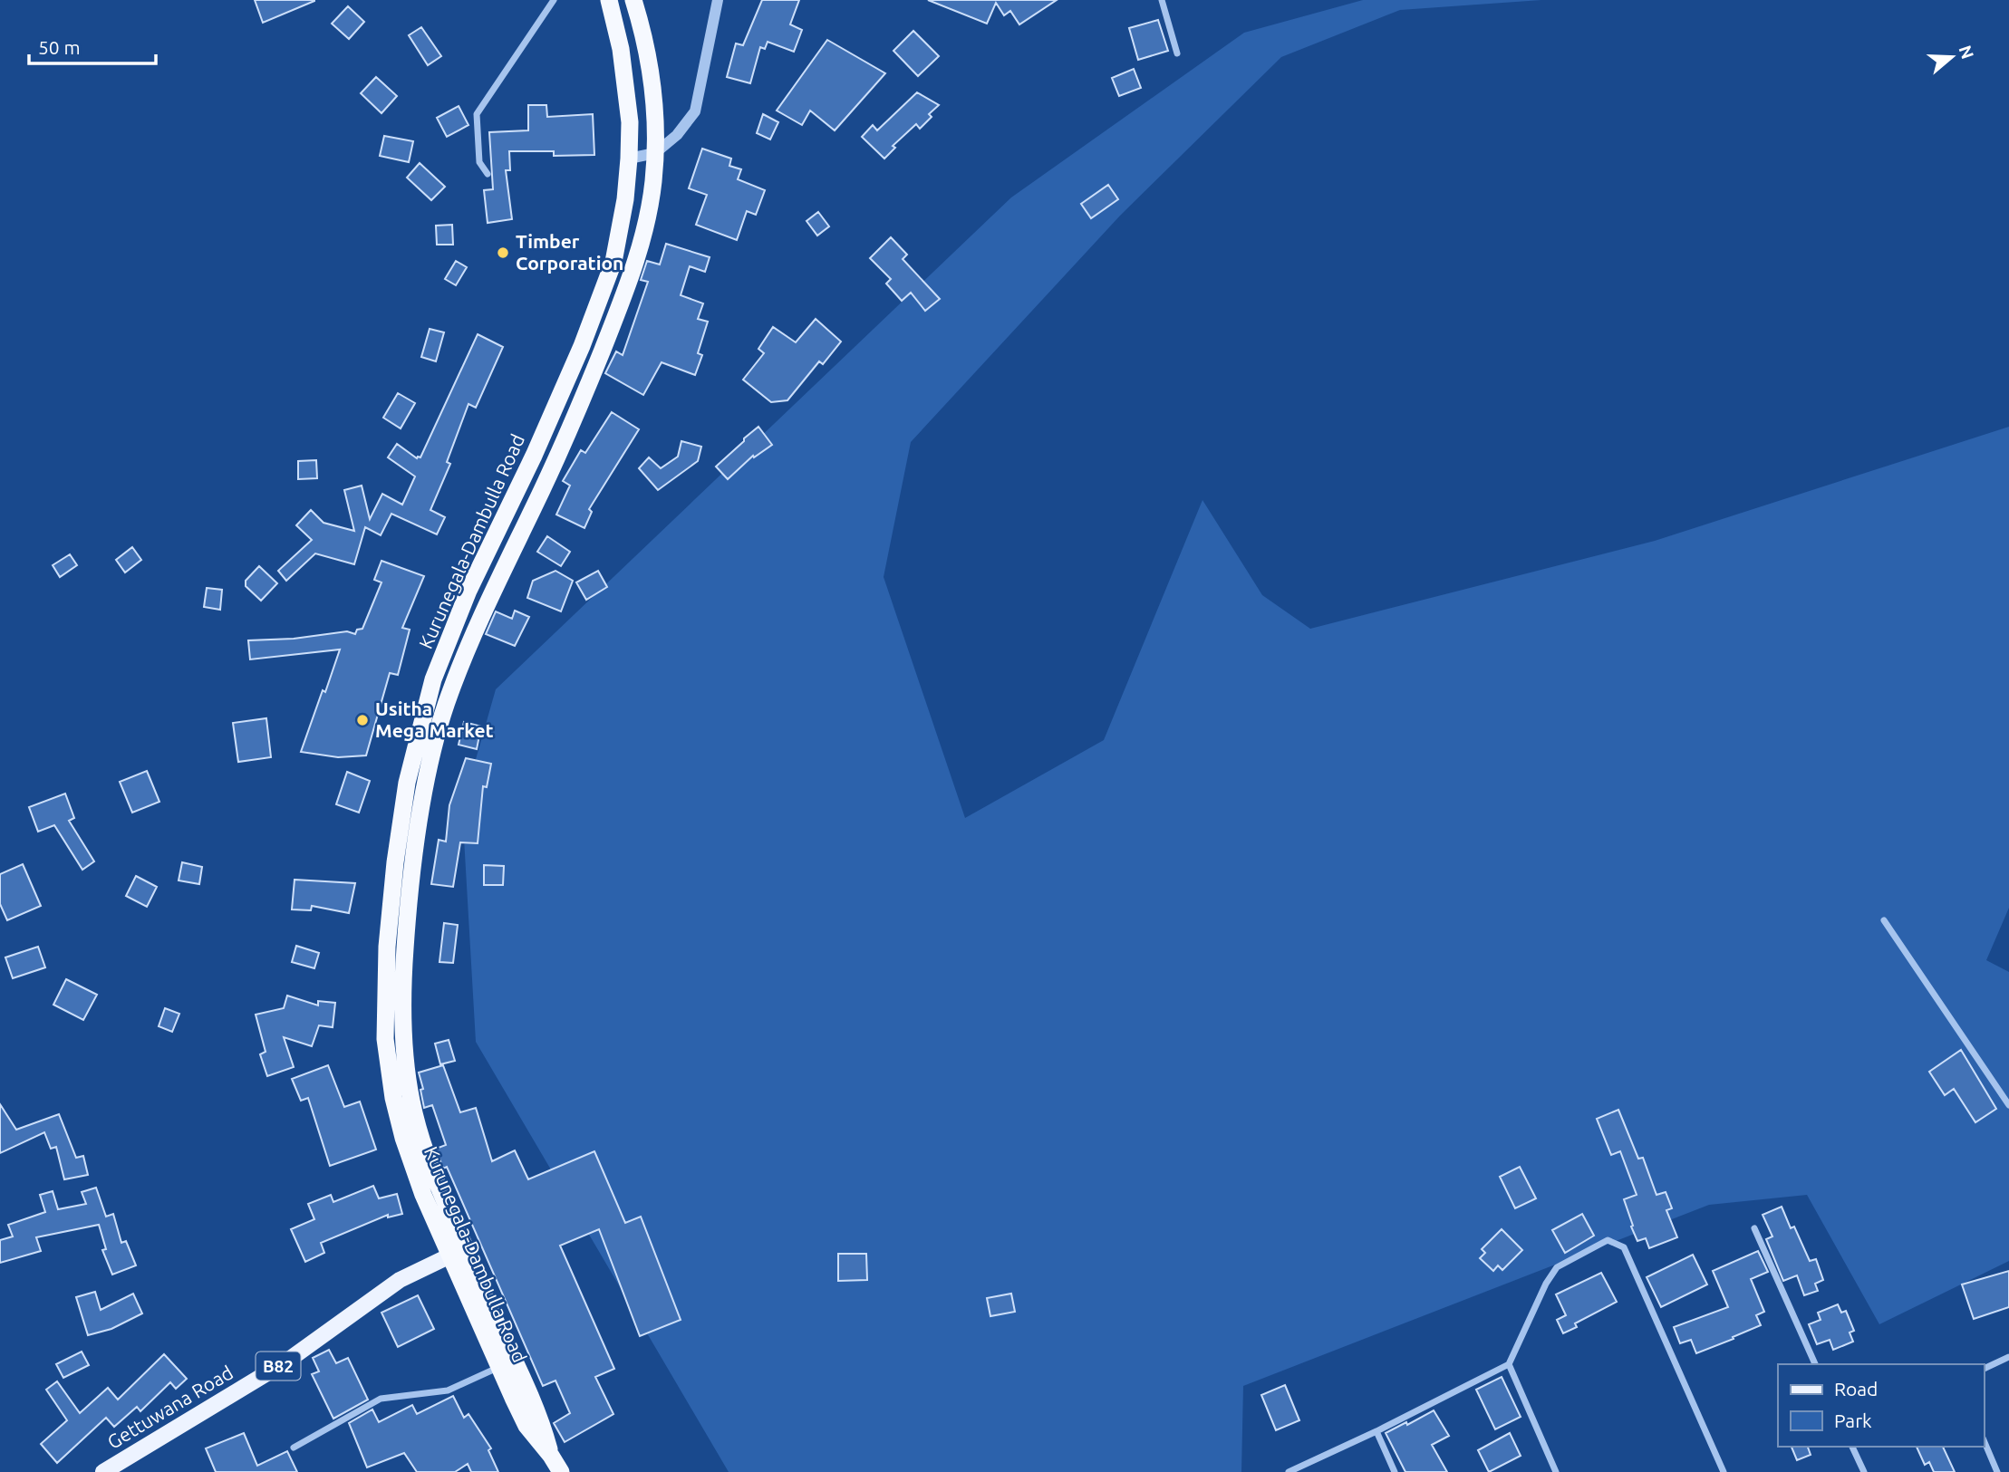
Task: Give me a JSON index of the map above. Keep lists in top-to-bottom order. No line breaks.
{"streets":{"highway":["Kurunegala-Dambulla Road"],"main road":["B82","Gettuwana Road"]},"crossings":[["Kurunegala-Dambulla Road","Gettuwana Road"]],"places":["Timber Corporation","Usitha Mega Market"],"legend":["Road","Park"],"scale_bar":"50 m","north":"right"}
